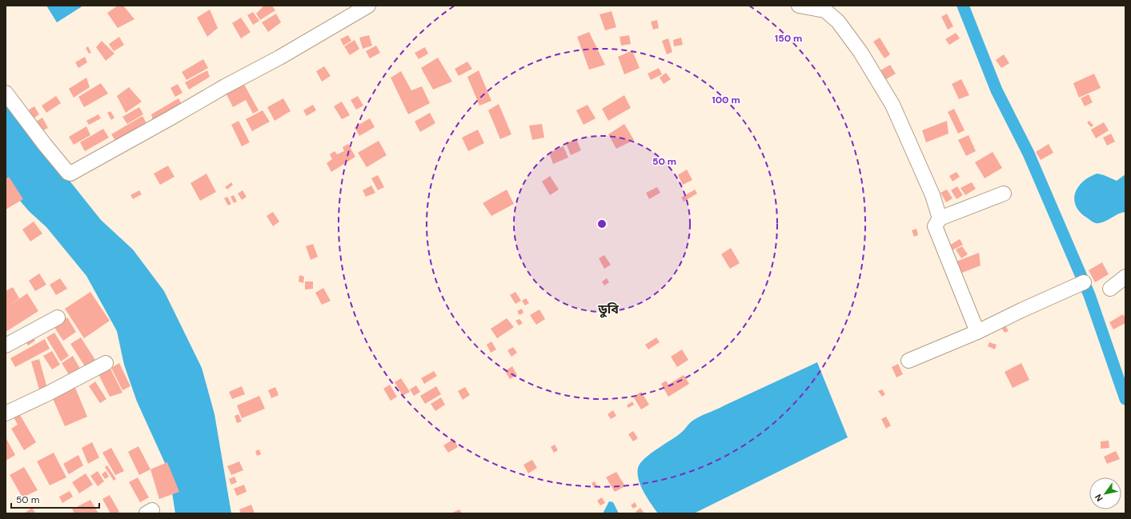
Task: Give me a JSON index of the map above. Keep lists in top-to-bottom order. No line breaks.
{"districts":["ডুবি"],"scale_bar":"50 m","north":"bottom left","rings":["150 m","100 m","50 m"]}
